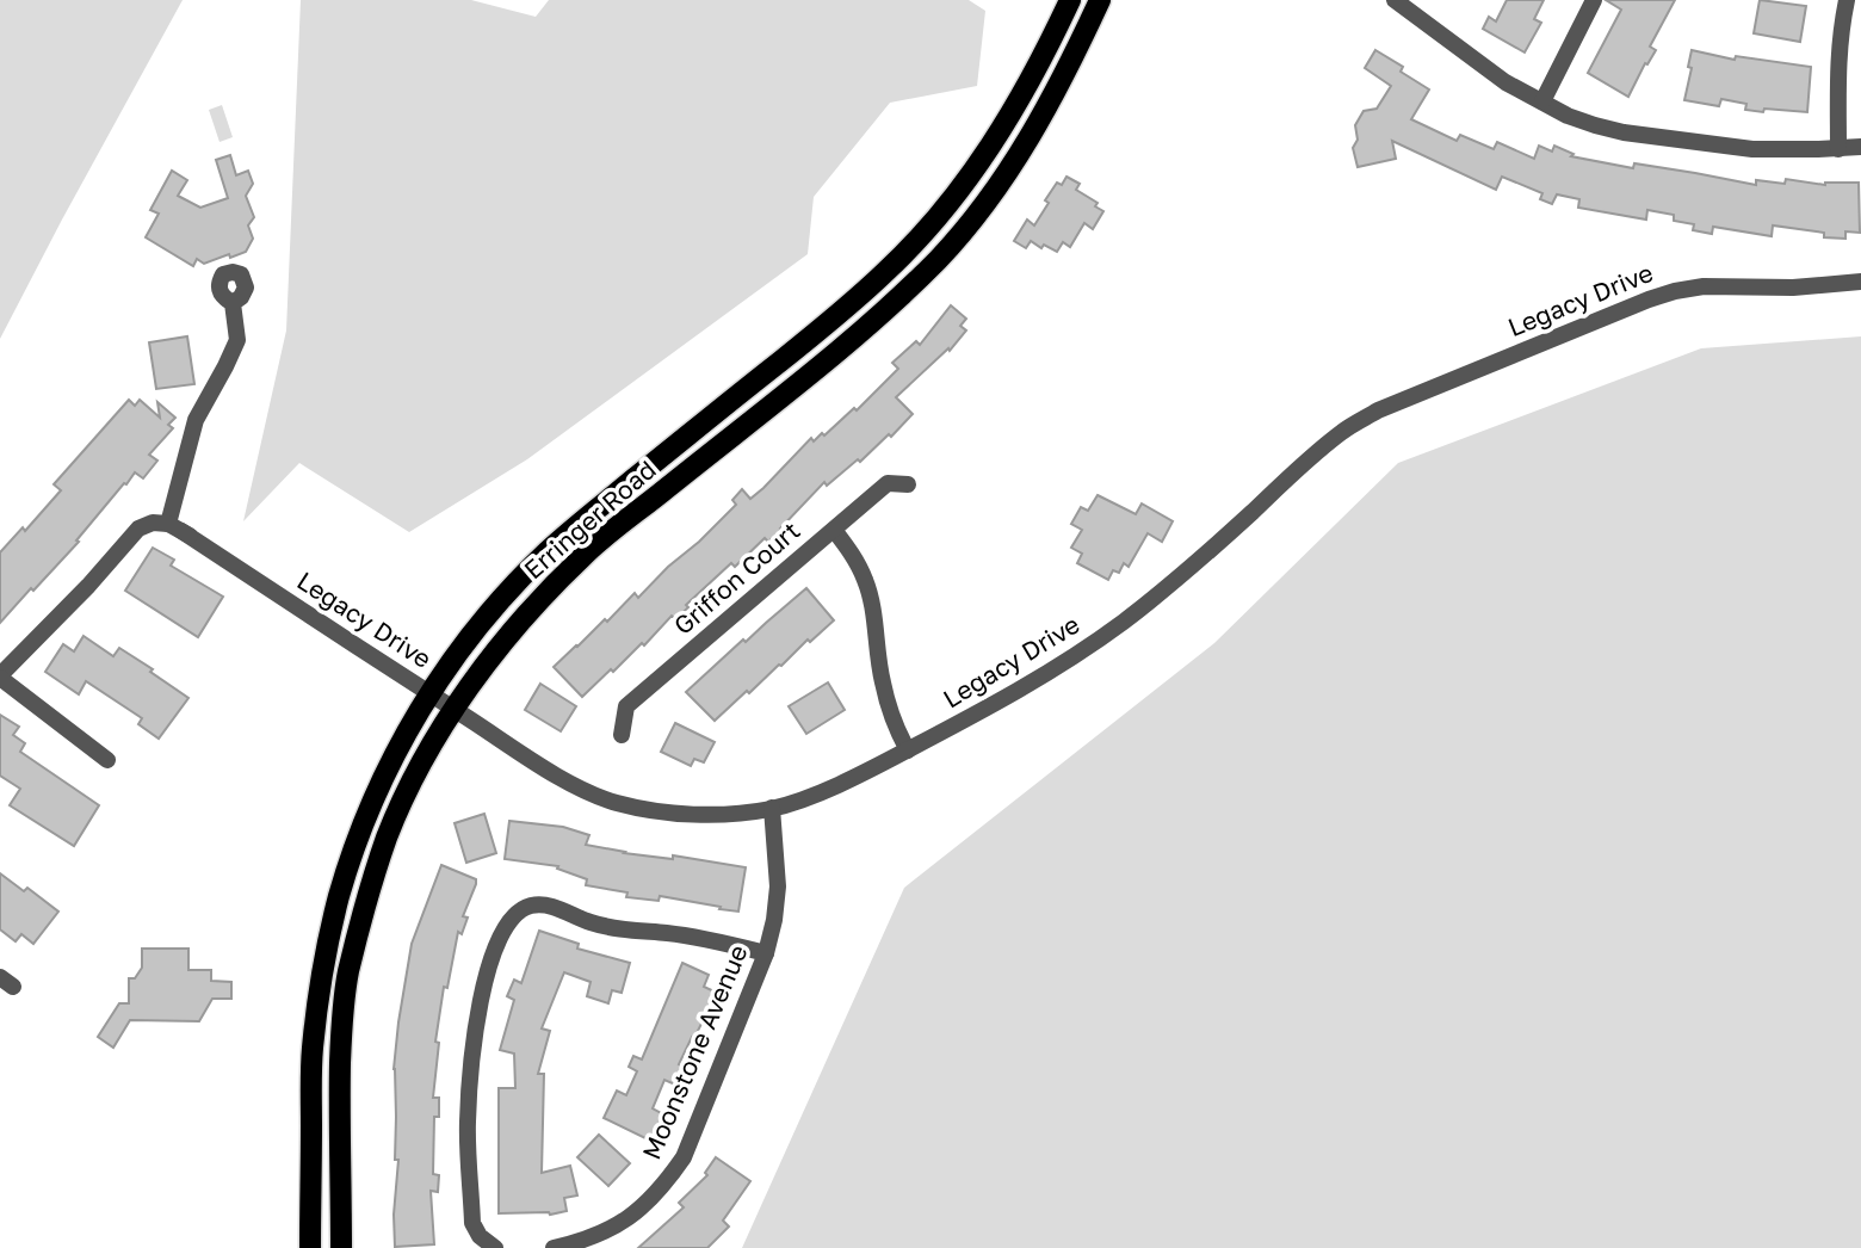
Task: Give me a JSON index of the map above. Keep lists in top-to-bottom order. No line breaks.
{"streets":{"main road":["Erringer Road"],"street":["Legacy Drive","Griffon Court","Moonstone Avenue"]},"crossings":[["Legacy Drive","Erringer Road"],["Legacy Drive","Moonstone Avenue"]]}
